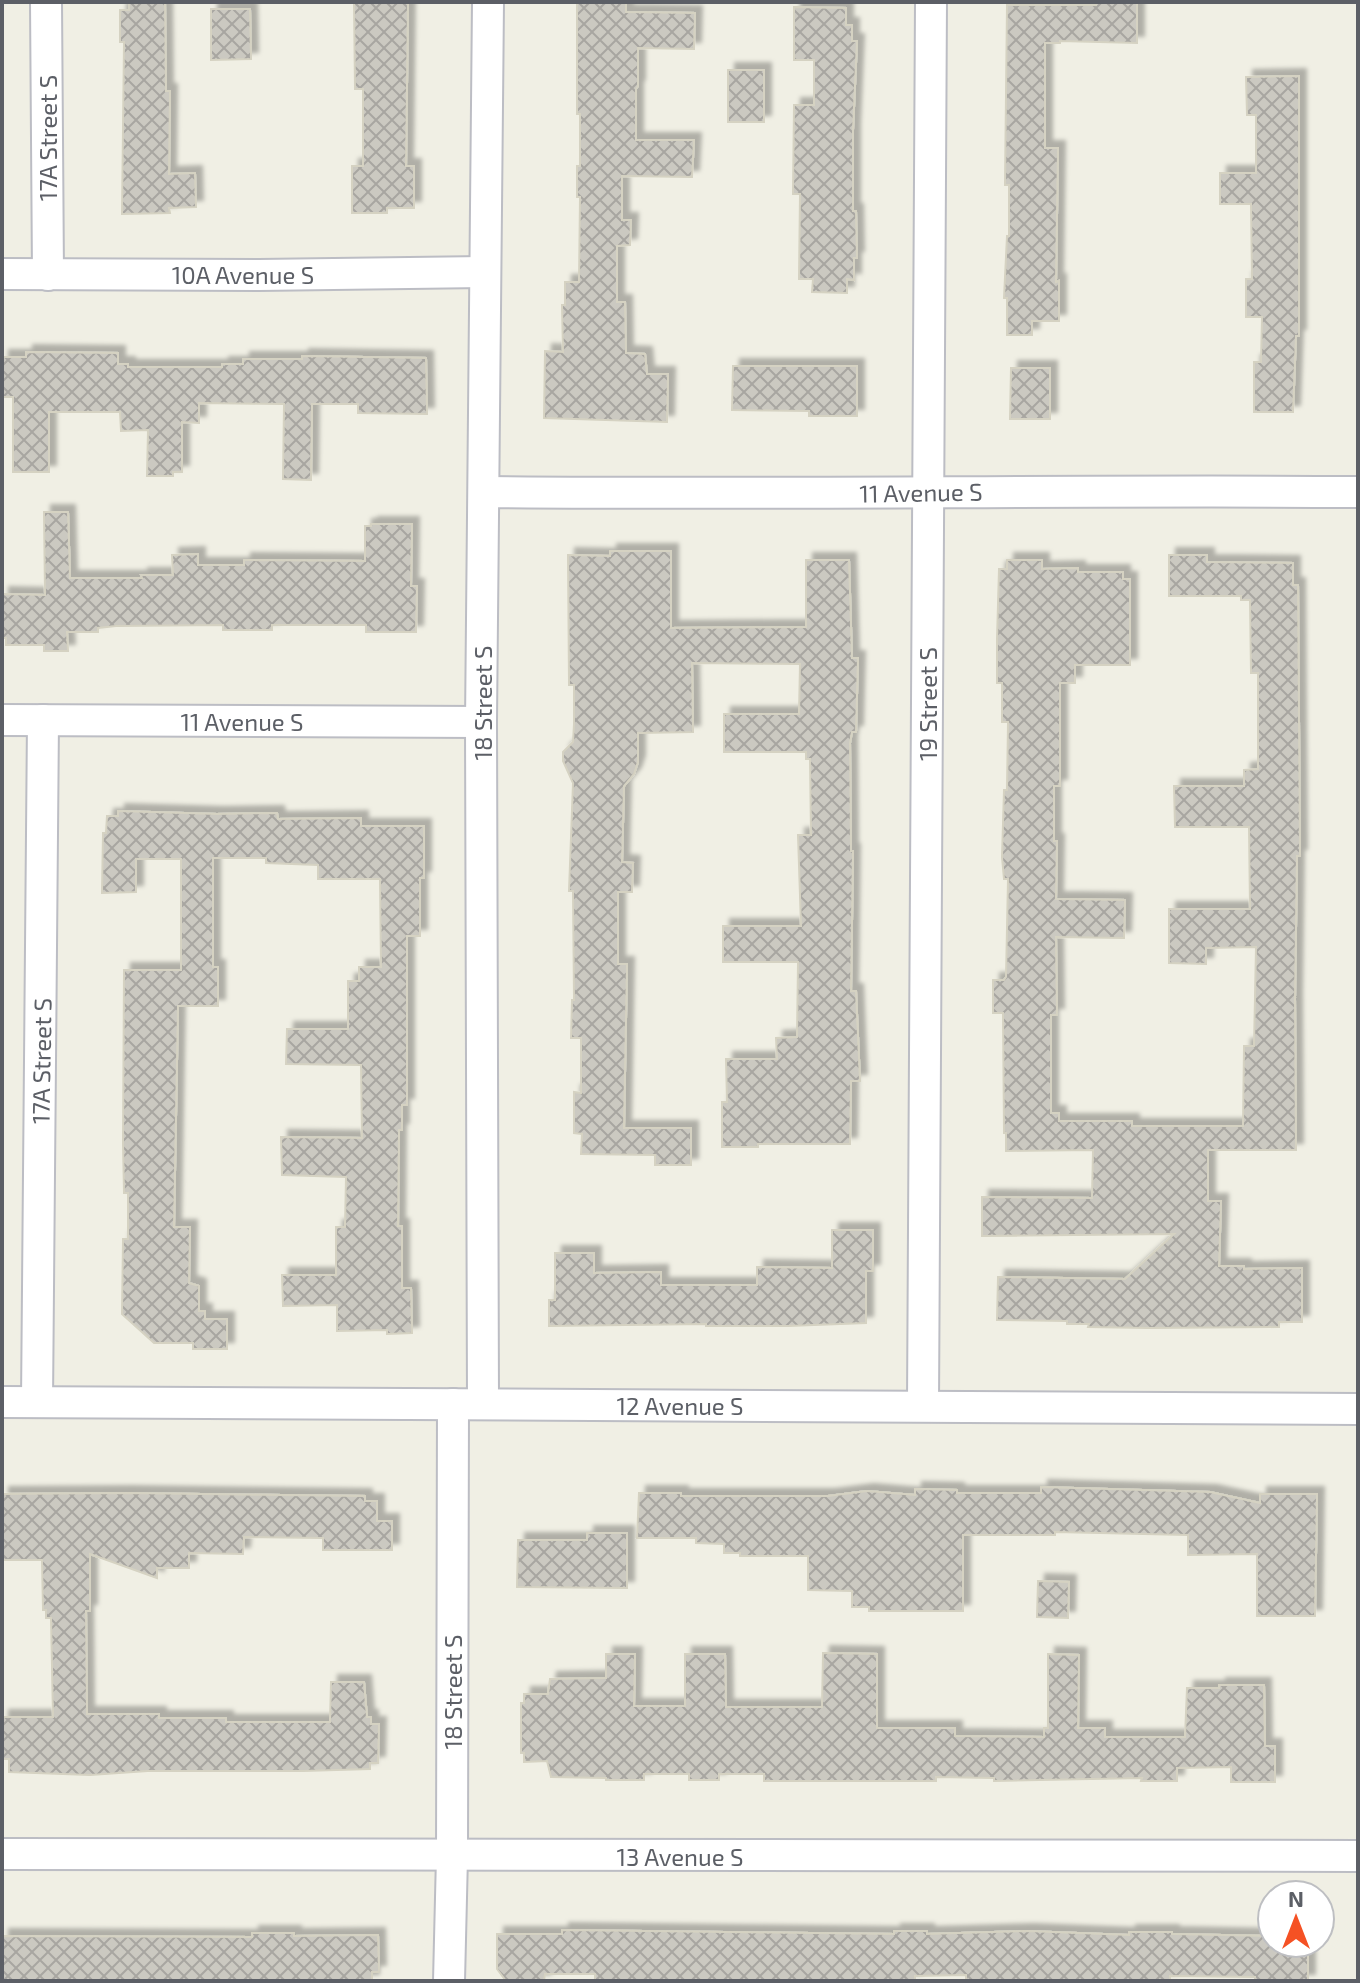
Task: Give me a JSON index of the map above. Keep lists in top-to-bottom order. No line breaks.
{"streets":{"street":["17A Street S","10A Avenue S","11 Avenue S","18 Street S","19 Street S","12 Avenue S","13 Avenue S"]},"crossings":[["17A Street S","10A Avenue S"],["17A Street S","11 Avenue S"],["17A Street S","12 Avenue S"],["10A Avenue S","18 Street S"],["11 Avenue S","18 Street S"],["11 Avenue S","19 Street S"],["18 Street S","12 Avenue S"],["18 Street S","13 Avenue S"],["19 Street S","12 Avenue S"]],"north":"top"}
